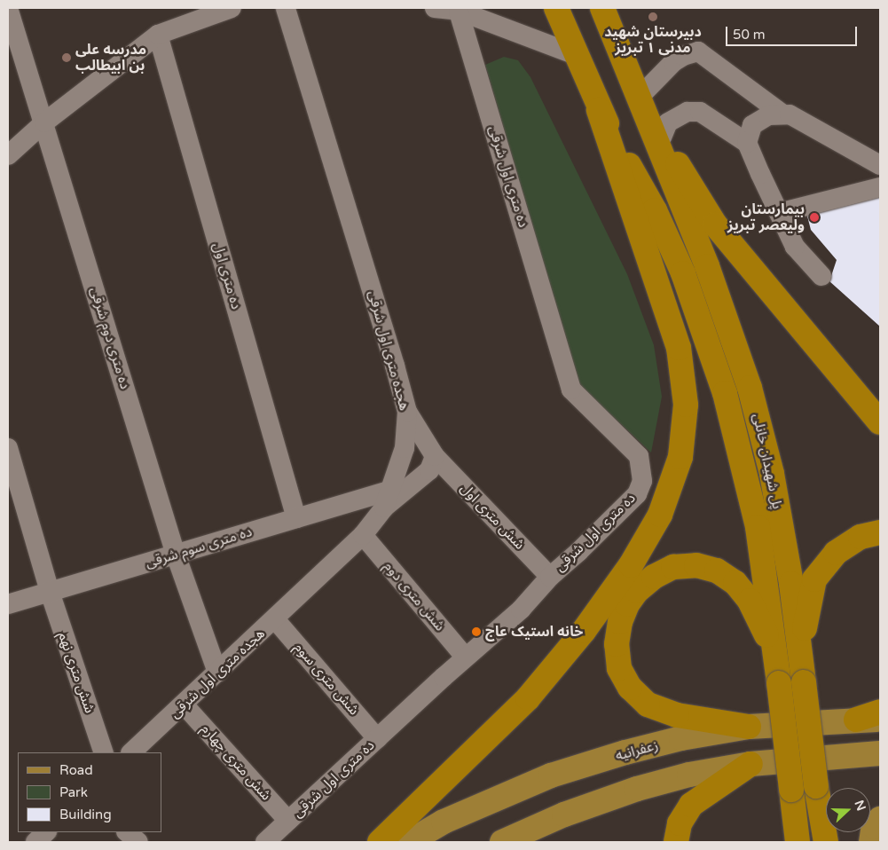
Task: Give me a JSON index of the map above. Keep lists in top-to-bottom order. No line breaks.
{"streets":{"highway":["پل شهیدان خانلی"],"main road":["زعفرانیه"],"street":["ده متری اول شرقی","ده متری اول","ده متری دوم شرقی","هجده متری اول شرقی","شش متری اول","ده متری سوم شرقی","شش متری دوم","شش متری نهم","شش متری سوم","شش متری چهارم"]},"crossings":[["ده متری اول شرقی","شش متری اول"],["ده متری اول شرقی","شش متری دوم"],["ده متری اول شرقی","شش متری سوم"],["ده متری اول شرقی","شش متری چهارم"],["ده متری اول","ده متری سوم شرقی"],["ده متری دوم شرقی","هجده متری اول شرقی"],["ده متری دوم شرقی","ده متری سوم شرقی"],["هجده متری اول شرقی","شش متری اول"],["هجده متری اول شرقی","ده متری سوم شرقی"],["هجده متری اول شرقی","شش متری دوم"],["هجده متری اول شرقی","شش متری سوم"],["هجده متری اول شرقی","شش متری چهارم"],["ده متری سوم شرقی","شش متری نهم"]],"places":["دبیرستان شهید مدنی ۱ تبریز","مدرسه علی بن ابیطالب","بیمارستان ولیعصر تبریز","خانه استیک عاج"],"legend":["Road","Park","Building"],"scale_bar":"50 m","north":"right"}
